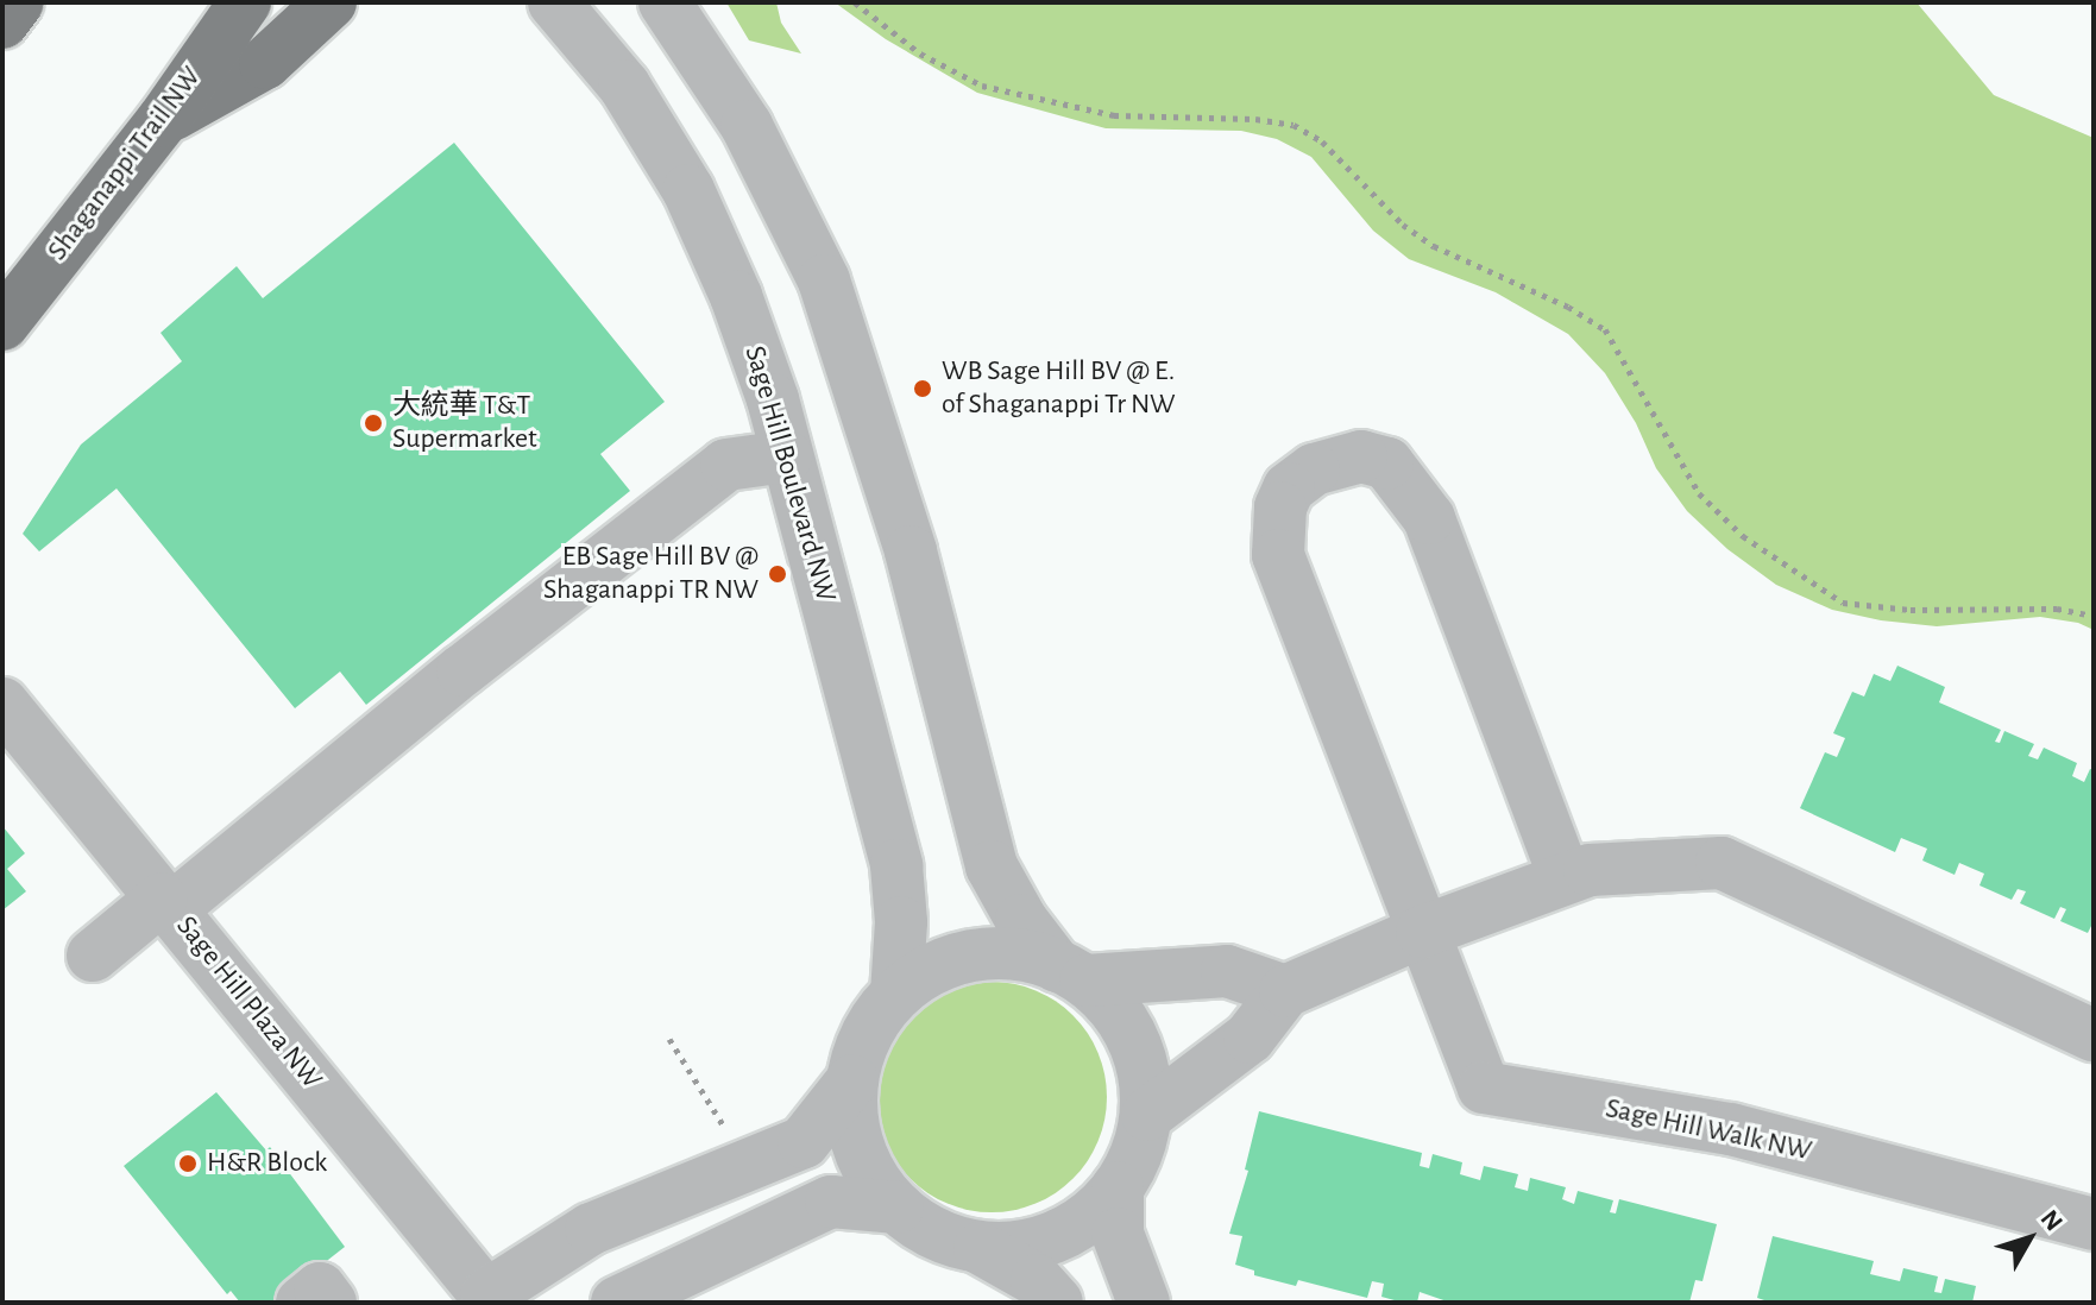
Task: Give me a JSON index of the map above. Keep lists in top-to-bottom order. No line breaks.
{"streets":{"main road":["Shaganappi Trail NW"],"street":["Sage Hill Boulevard NW","Sage Hill Plaza NW","Sage Hill Walk NW"]},"places":["WB Sage Hill BV @ E. of Shaganappi Tr NW","大統華 T&T Supermarket","EB Sage Hill BV @ Shaganappi TR NW","H&R Block"],"north":"top right"}
